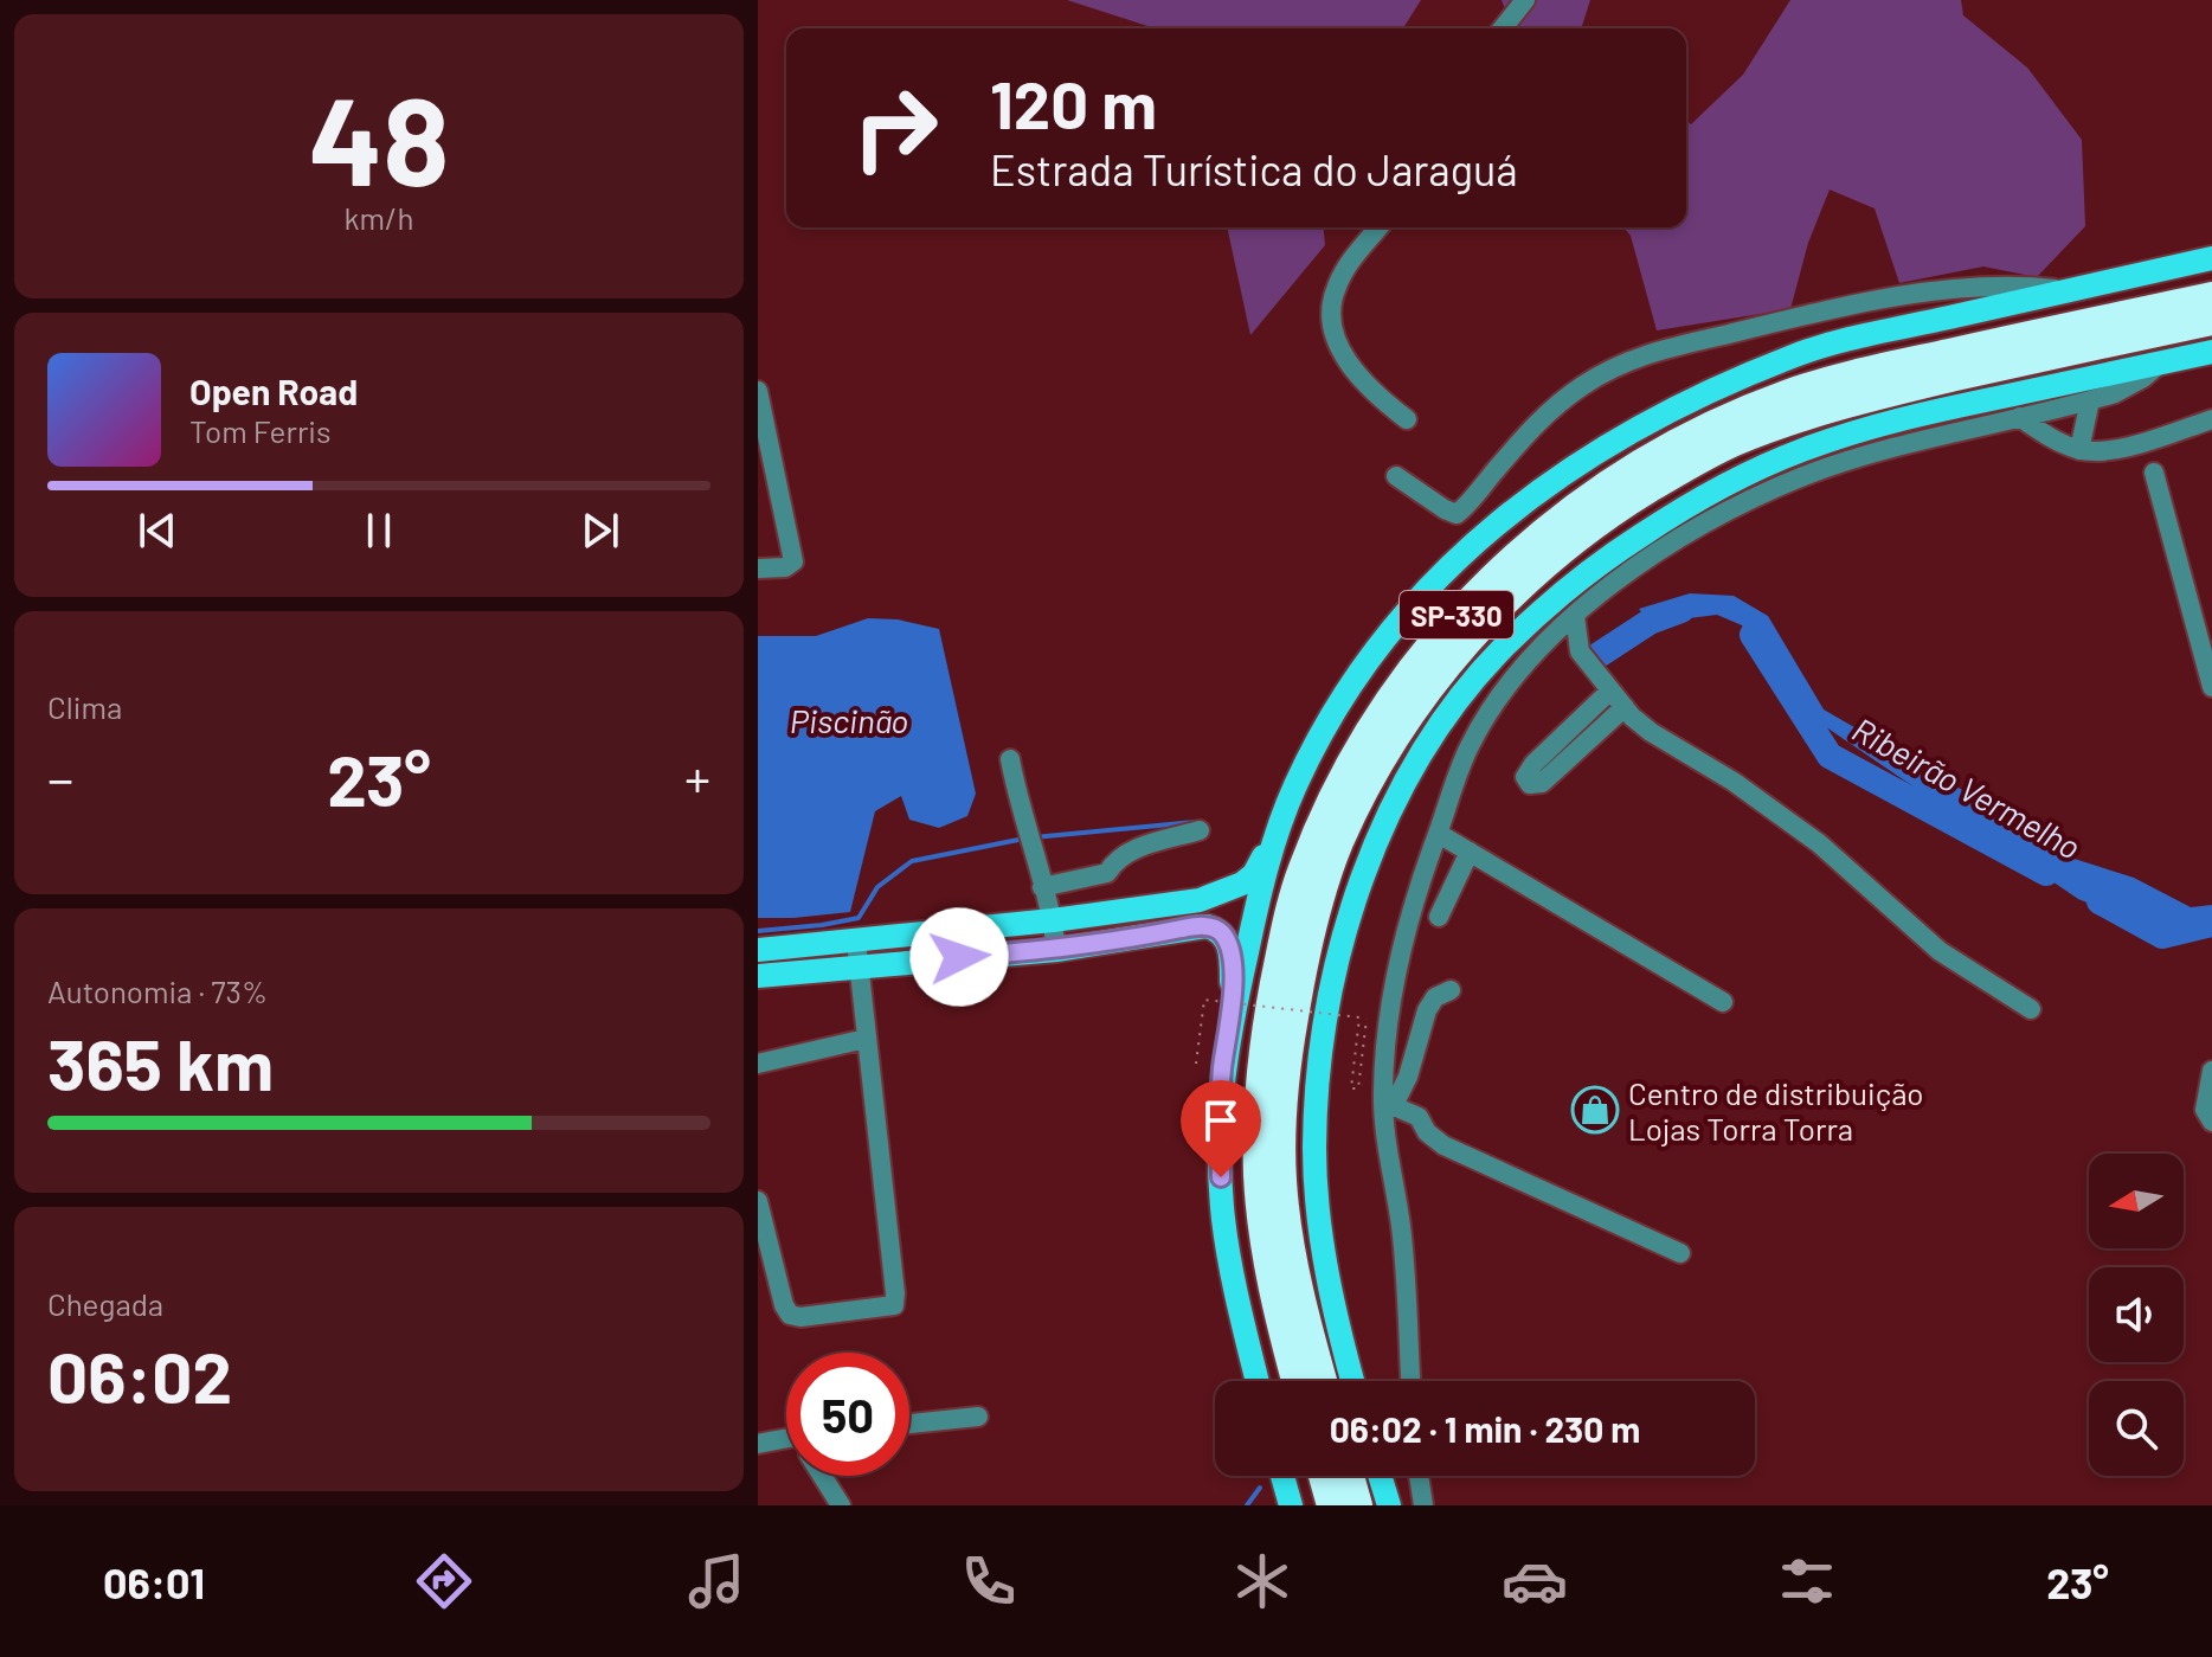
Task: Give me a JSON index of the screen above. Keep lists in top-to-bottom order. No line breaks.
{"streets":{"highway":["SP-330"]},"water":["Piscinão","Ribeirão Vermelho"],"places":{"shop":["Centro de distribuição Lojas Torra Torra"]},"north":"left","page":{"tile":[["48","km/h"],"Clima",["Autonomia · 73%","365 km"],["Chegada","06:02"]],"turn":["120 m","Estrada Turística do Jaraguá"],"song":["Open Road","Tom Ferris"],"heat":["−","23°","+"],"limit":"50","trip":"06:02 · 1 min · 230 m","tabs":["06:01","23°"]}}
